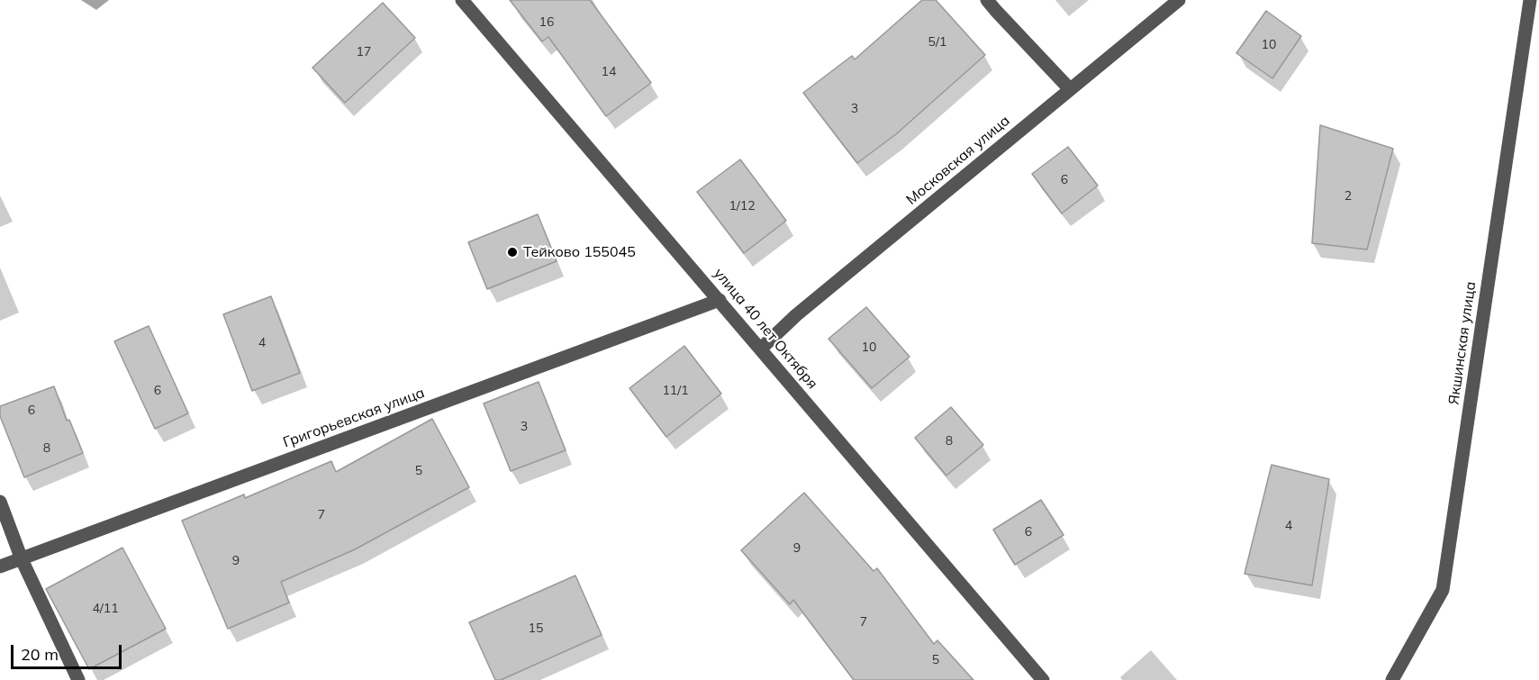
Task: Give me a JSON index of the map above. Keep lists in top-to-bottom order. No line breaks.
{"streets":{"street":["Московская улица","улица 40 лет Октября","Якшинская улица","Григорьевская улица"]},"crossings":[["Московская улица","улица 40 лет Октября"],["улица 40 лет Октября","Григорьевская улица"]],"places":["Тейково 155045"],"house_numbers":["16","5/1","10","17","14","3","6","2","1/12","4","10","6","11/1","6","3","8","8","5","7","4","6","9","9","4/11","7","15","5"],"scale_bar":"20 m"}
